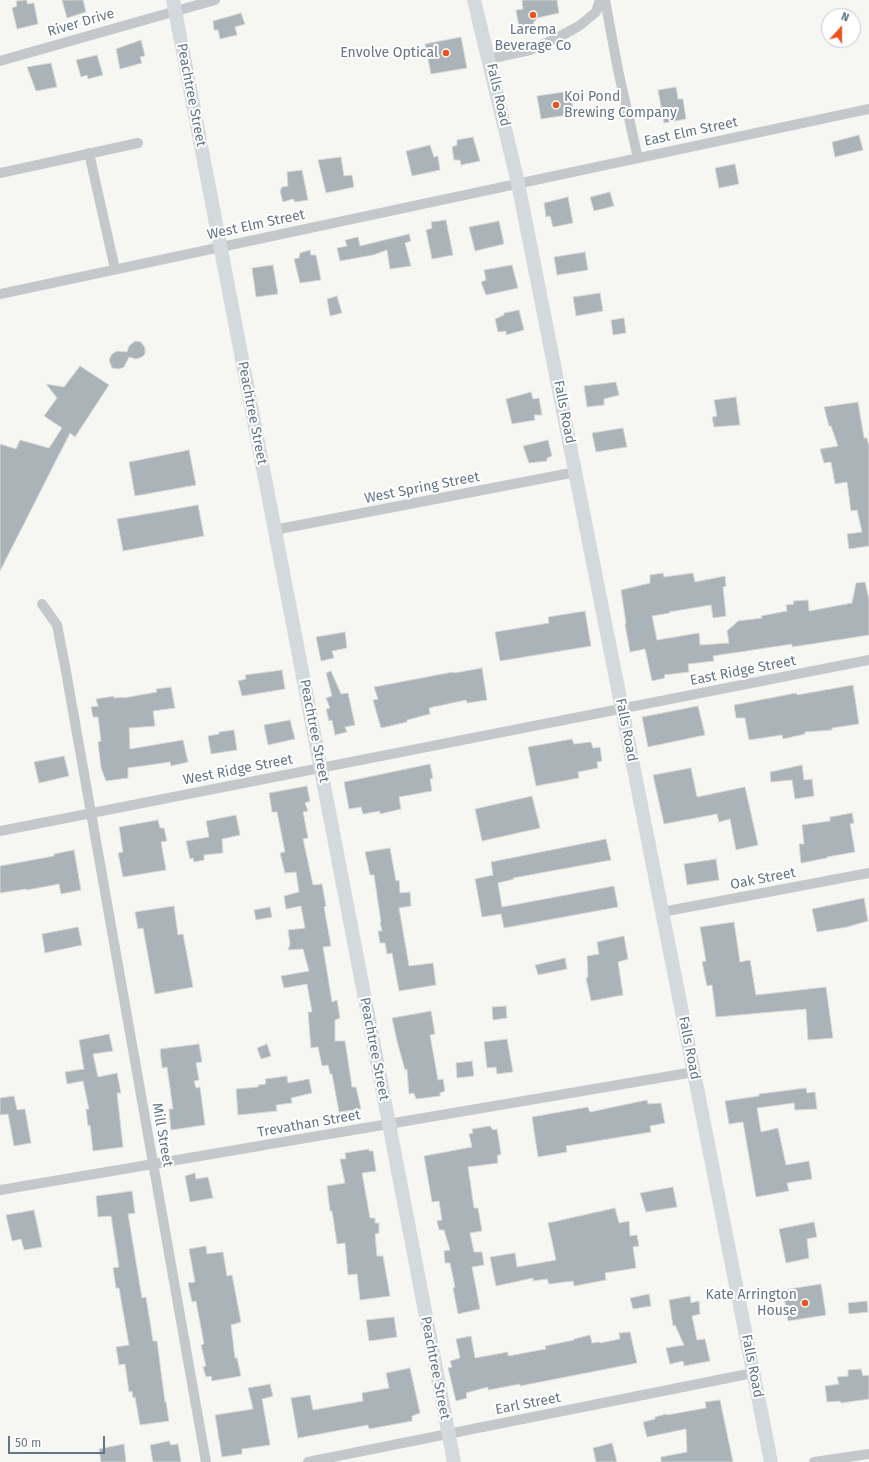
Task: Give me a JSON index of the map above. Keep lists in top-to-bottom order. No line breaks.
{"streets":{"main road":["Peachtree Street","Falls Road"],"street":["River Drive","East Elm Street","West Elm Street","West Spring Street","East Ridge Street","West Ridge Street","Oak Street","Trevathan Street","Mill Street","Earl Street"]},"crossings":[["River Drive","Peachtree Street"],["Peachtree Street","West Elm Street"],["Peachtree Street","West Spring Street"],["Peachtree Street","West Ridge Street"],["Peachtree Street","Trevathan Street"],["Peachtree Street","Earl Street"],["Falls Road","East Elm Street"],["Falls Road","West Elm Street"],["Falls Road","West Spring Street"],["Falls Road","East Ridge Street"],["Falls Road","West Ridge Street"],["Falls Road","Oak Street"],["Falls Road","Trevathan Street"],["Falls Road","Earl Street"],["East Elm Street","West Elm Street"],["East Ridge Street","West Ridge Street"],["West Ridge Street","Mill Street"],["Trevathan Street","Mill Street"]],"places":["Larema Beverage Co","Envolve Optical","Koi Pond Brewing Company","Kate Arrington House"],"scale_bar":"50 m","north":"top"}
